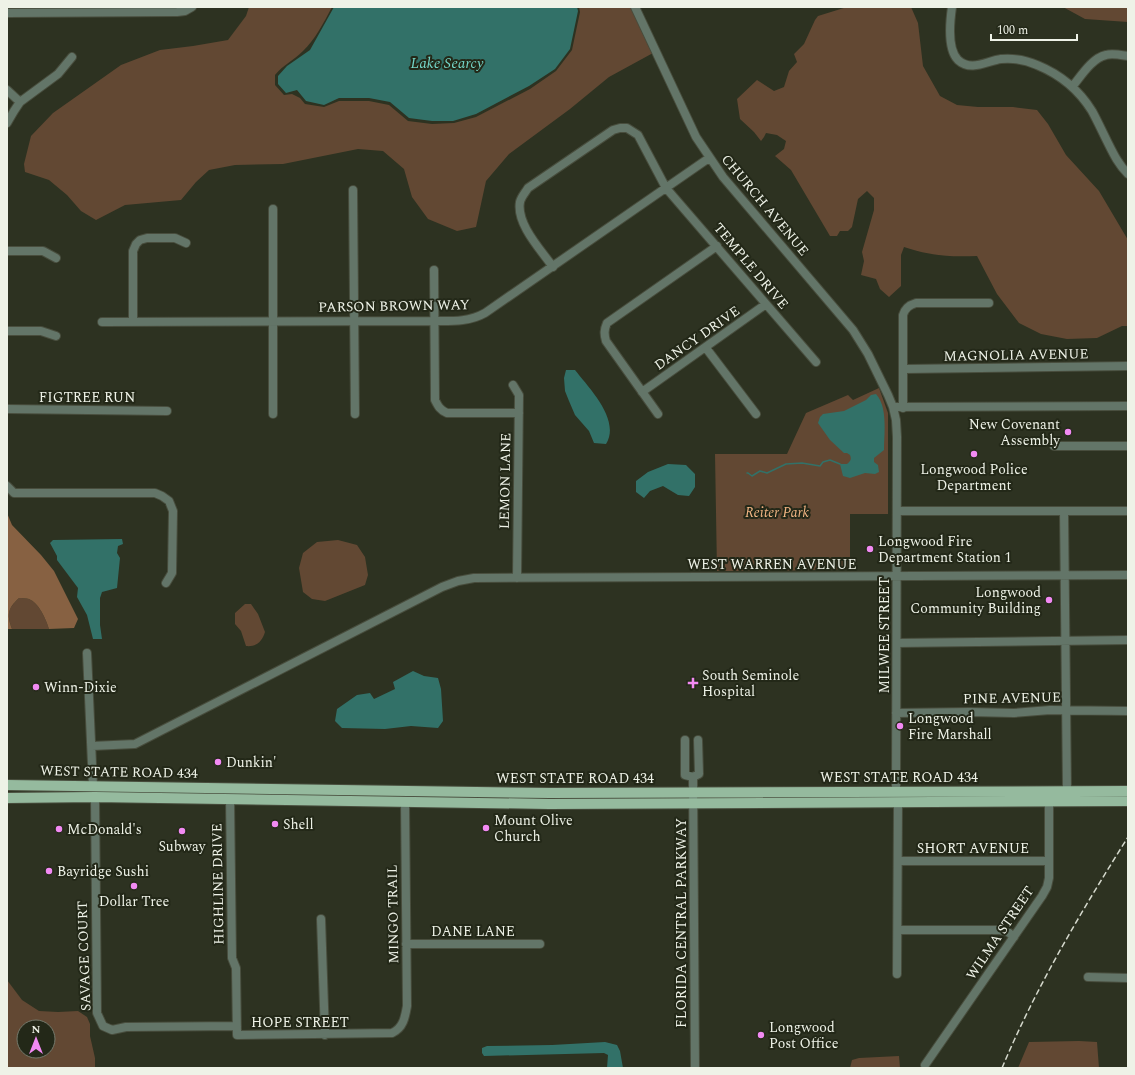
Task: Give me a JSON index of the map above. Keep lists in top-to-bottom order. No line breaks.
{"streets":{"main road":["WEST STATE ROAD 434"],"street":["CHURCH AVENUE","TEMPLE DRIVE","PARSON BROWN WAY","DANCY DRIVE","MAGNOLIA AVENUE","FIGTREE RUN","LEMON LANE","WEST WARREN AVENUE","MILWEE STREET","PINE AVENUE","SHORT AVENUE","HIGHLINE DRIVE","MINGO TRAIL","FLORIDA CENTRAL PARKWAY","DANE LANE","WILMA STREET","SAVAGE COURT","HOPE STREET"]},"crossings":[["CHURCH AVENUE","PARSON BROWN WAY"],["CHURCH AVENUE","MILWEE STREET"],["TEMPLE DRIVE","PARSON BROWN WAY"],["TEMPLE DRIVE","DANCY DRIVE"],["LEMON LANE","WEST WARREN AVENUE"],["WEST WARREN AVENUE","MILWEE STREET"],["MILWEE STREET","PINE AVENUE"],["MILWEE STREET","WEST STATE ROAD 434"],["WEST STATE ROAD 434","HIGHLINE DRIVE"],["WEST STATE ROAD 434","MINGO TRAIL"],["WEST STATE ROAD 434","FLORIDA CENTRAL PARKWAY"],["WEST STATE ROAD 434","WILMA STREET"],["WEST STATE ROAD 434","SAVAGE COURT"],["SHORT AVENUE","WILMA STREET"],["HIGHLINE DRIVE","HOPE STREET"],["MINGO TRAIL","DANE LANE"],["MINGO TRAIL","HOPE STREET"],["SAVAGE COURT","HOPE STREET"]],"water":["Lake Searcy"],"parks":["Reiter Park"],"places":{"other":["New Covenant Assembly","Longwood Police Department","Longwood Fire Department Station 1","Longwood Community Building","Winn-Dixie","Longwood Fire Marshall","Dunkin'","Shell","Mount Olive Church","McDonald's","Subway","Bayridge Sushi","Dollar Tree","Longwood Post Office"],"health":["South Seminole Hospital"]},"scale_bar":"100 m","north":"top"}
